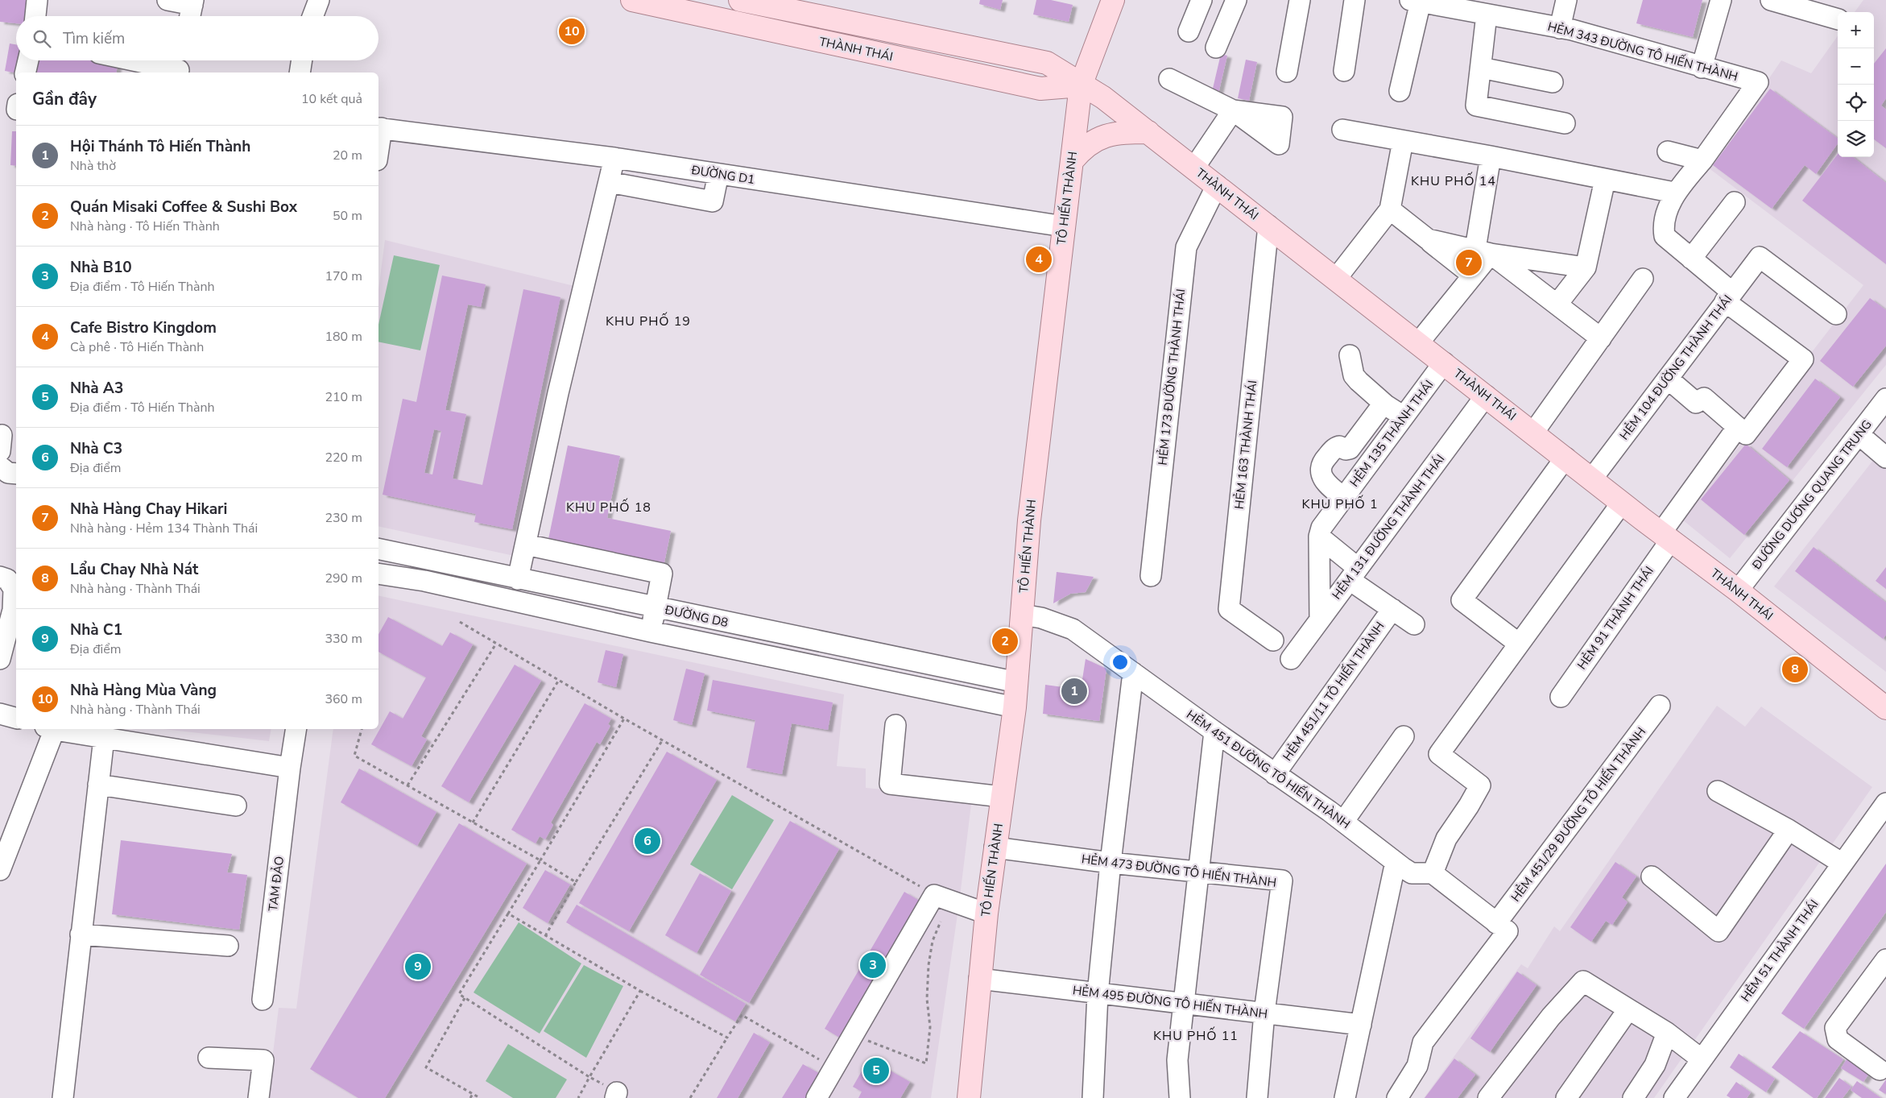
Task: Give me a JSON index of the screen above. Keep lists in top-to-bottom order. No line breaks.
{"streets":{"main road":["THÀNH THÁI","TÔ HIẾN THÀNH"],"street":["HẺM 343 ĐƯỜNG TÔ HIẾN THÀNH","ĐƯỜNG D1","HẺM 104 ĐƯỜNG THÀNH THÁI","HẺM 173 ĐƯỜNG THÀNH THÁI","HẺM 135 THÀNH THÁI","HẺM 163 THÀNH THÁI","ĐƯỜNG DƯƠNG QUANG TRUNG","HẺM 131 ĐƯỜNG THÀNH THÁI","ĐƯỜNG D8","HẺM 91 THÀNH THÁI","HẺM 451/11 TÔ HIẾN THÀNH","HẺM 451 ĐƯỜNG TÔ HIẾN THÀNH","HẺM 451/29 ĐƯỜNG TÔ HIẾN THÀNH","HẺM 473 ĐƯỜNG TÔ HIẾN THÀNH","TAM ĐẢO","HẺM 51 THÀNH THÁI","HẺM 495 ĐƯỜNG TÔ HIẾN THÀNH"]},"crossings":[["THÀNH THÁI","TÔ HIẾN THÀNH"],["THÀNH THÁI","HẺM 104 ĐƯỜNG THÀNH THÁI"],["THÀNH THÁI","HẺM 173 ĐƯỜNG THÀNH THÁI"],["THÀNH THÁI","HẺM 135 THÀNH THÁI"],["THÀNH THÁI","HẺM 163 THÀNH THÁI"],["THÀNH THÁI","ĐƯỜNG DƯƠNG QUANG TRUNG"],["THÀNH THÁI","HẺM 131 ĐƯỜNG THÀNH THÁI"],["THÀNH THÁI","HẺM 91 THÀNH THÁI"],["ĐƯỜNG D1","TÔ HIẾN THÀNH"],["TÔ HIẾN THÀNH","ĐƯỜNG D8"],["TÔ HIẾN THÀNH","HẺM 451 ĐƯỜNG TÔ HIẾN THÀNH"],["TÔ HIẾN THÀNH","HẺM 473 ĐƯỜNG TÔ HIẾN THÀNH"],["TÔ HIẾN THÀNH","HẺM 495 ĐƯỜNG TÔ HIẾN THÀNH"],["HẺM 135 THÀNH THÁI","HẺM 131 ĐƯỜNG THÀNH THÁI"],["HẺM 451/11 TÔ HIẾN THÀNH","HẺM 451 ĐƯỜNG TÔ HIẾN THÀNH"],["HẺM 473 ĐƯỜNG TÔ HIẾN THÀNH","HẺM 495 ĐƯỜNG TÔ HIẾN THÀNH"]],"districts":["KHU PHỐ 14","KHU PHỐ 19","KHU PHỐ 1","KHU PHỐ 18","KHU PHỐ 11"],"page":{"map_buttons":["+","−"],"search":"Tìm kiếm","pins":["10","4","7","2","8","1","6","3","9","5"],"heading":["Gần đây","10 kết quả"],"list":[{"mark":"1","name":"Hội Thánh Tô Hiến Thành","note":"Nhà thờ","value":"20 m"},{"mark":"2","name":"Quán Misaki Coffee & Sushi Box","note":"Nhà hàng · Tô Hiến Thành","value":"50 m"},{"mark":"3","name":"Nhà B10","note":"Địa điểm · Tô Hiến Thành","value":"170 m"},{"mark":"4","name":"Cafe Bistro Kingdom","note":"Cà phê · Tô Hiến Thành","value":"180 m"},{"mark":"5","name":"Nhà A3","note":"Địa điểm · Tô Hiến Thành","value":"210 m"},{"mark":"6","name":"Nhà C3","note":"Địa điểm","value":"220 m"},{"mark":"7","name":"Nhà Hàng Chay Hikari","note":"Nhà hàng · Hẻm 134 Thành Thái","value":"230 m"},{"mark":"8","name":"Lẩu Chay Nhà Nát","note":"Nhà hàng · Thành Thái","value":"290 m"},{"mark":"9","name":"Nhà C1","note":"Địa điểm","value":"330 m"},{"mark":"10","name":"Nhà Hàng Mùa Vàng","note":"Nhà hàng · Thành Thái","value":"360 m"}]}}
